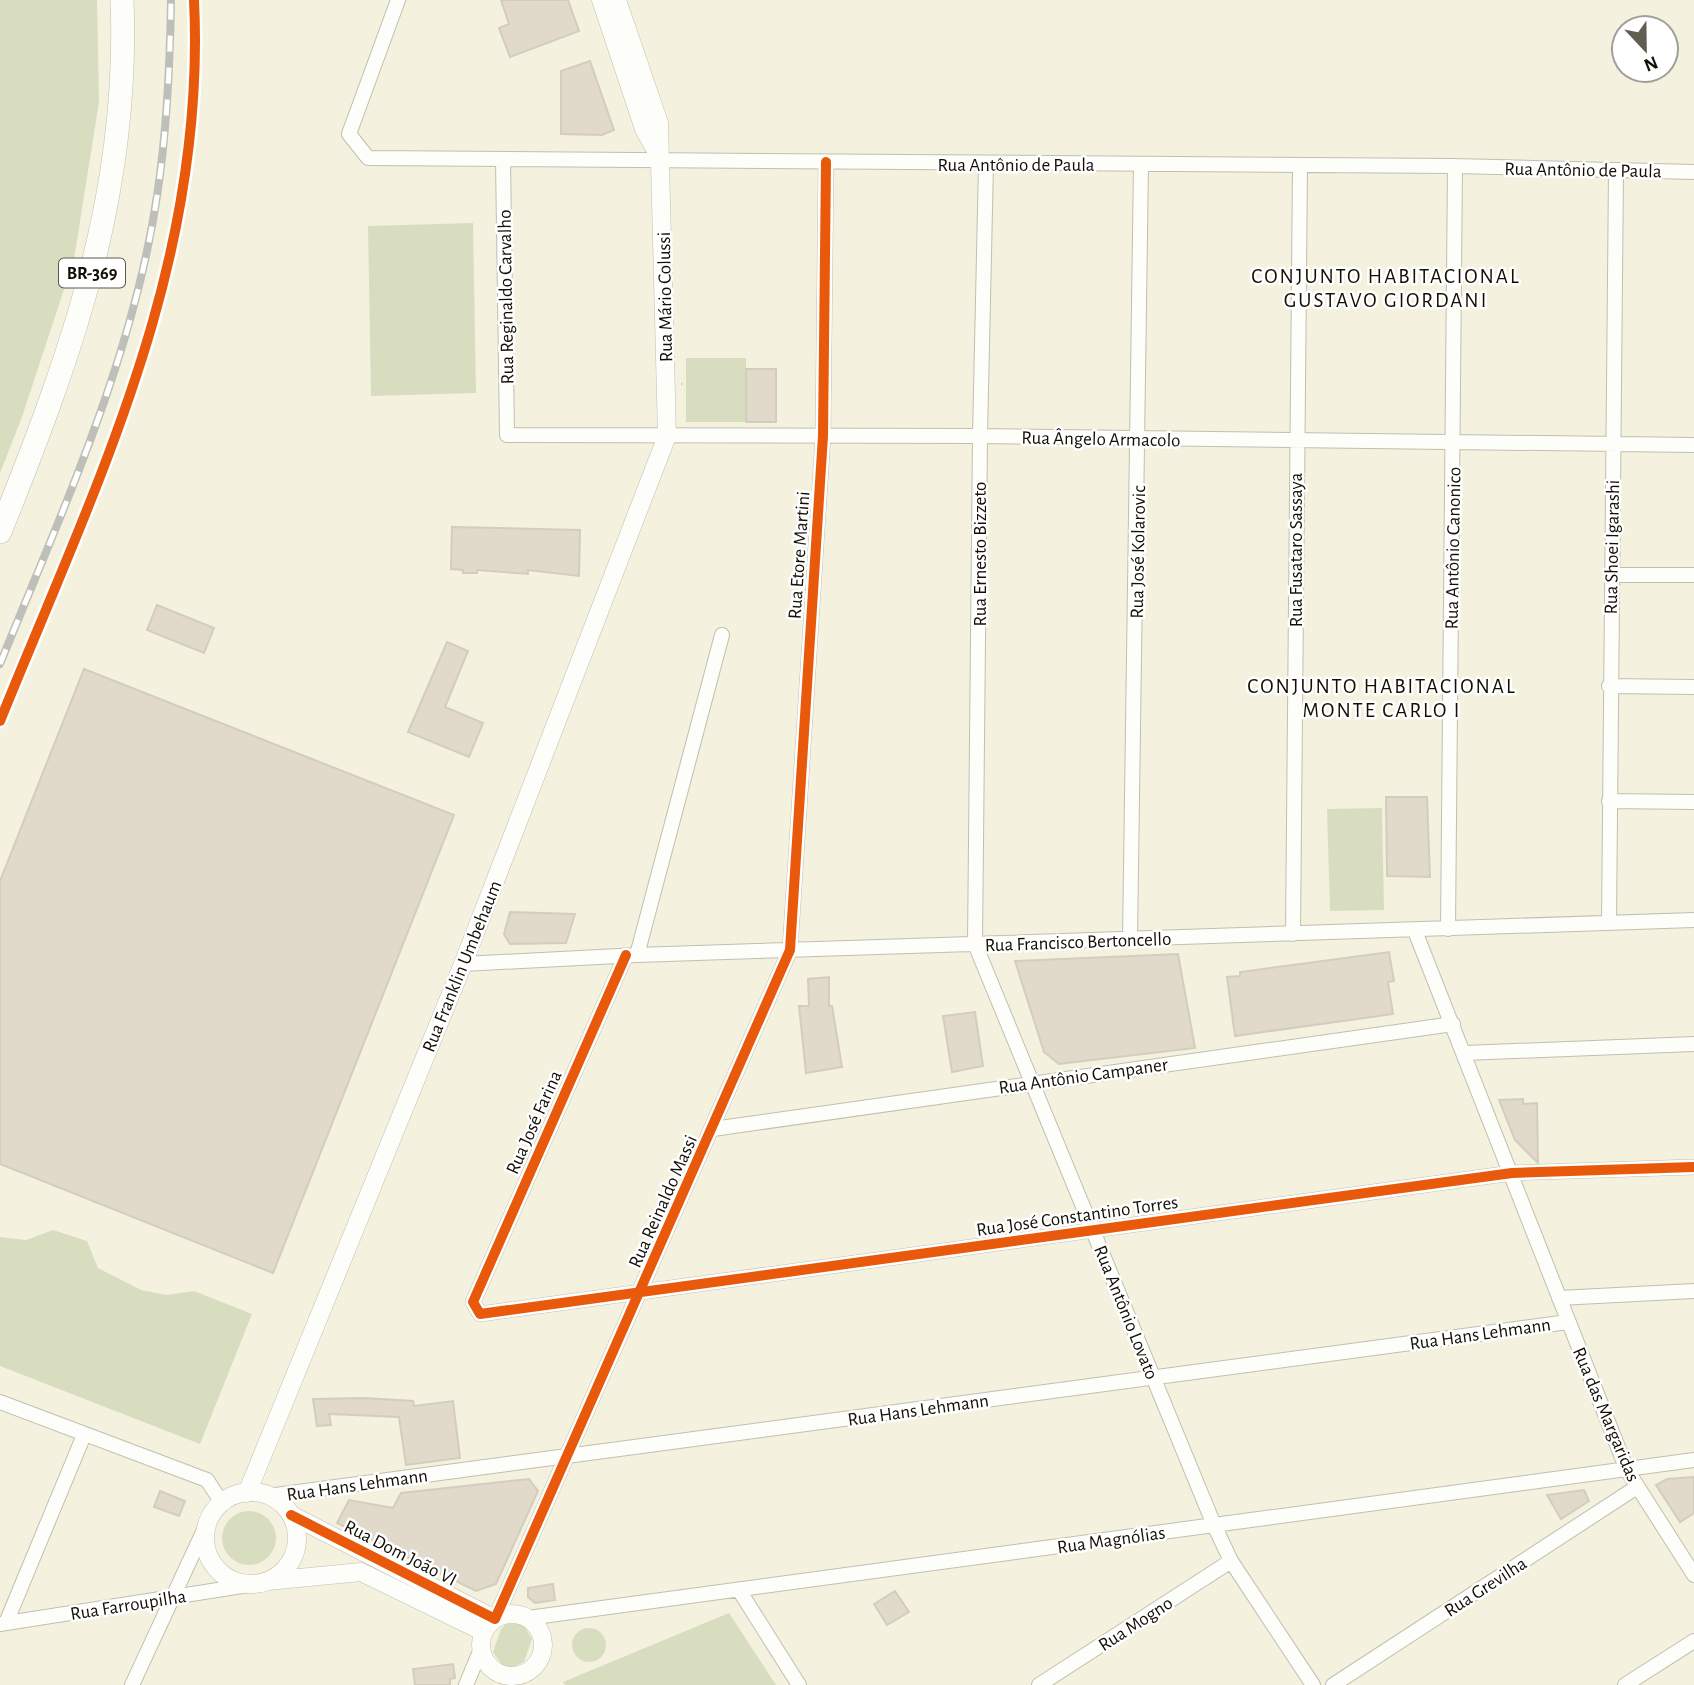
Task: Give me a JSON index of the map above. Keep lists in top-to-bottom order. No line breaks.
{"streets":{"main road":["BR-369"],"street":["Rua Antônio de Paula","Rua Reginaldo Carvalho","Rua Mário Colussi","Rua Ângelo Armacolo","Rua Shoei Igarashi","Rua Antônio Canonico","Rua Fusataro Sassaya","Rua José Kolarovic","Rua Ernesto Bizzeto","Rua Etore Martini","Rua Francisco Bertoncello","Rua Franklin Umbehaum","Rua Antônio Campaner","Rua José Farina","Rua Reinaldo Massi","Rua José Constantino Torres","Rua Antônio Lovato","Rua Hans Lehmann","Rua das Margaridas","Rua Magnólias","Rua Dom João VI","Rua Grevilha","Rua Farroupilha","Rua Mogno"]},"crossings":[["Rua Antônio de Paula","Rua Reginaldo Carvalho"],["Rua Antônio de Paula","Rua Mário Colussi"],["Rua Antônio de Paula","Rua Shoei Igarashi"],["Rua Antônio de Paula","Rua Antônio Canonico"],["Rua Antônio de Paula","Rua Fusataro Sassaya"],["Rua Antônio de Paula","Rua José Kolarovic"],["Rua Antônio de Paula","Rua Ernesto Bizzeto"],["Rua Antônio de Paula","Rua Etore Martini"],["Rua Reginaldo Carvalho","Rua Ângelo Armacolo"],["Rua Mário Colussi","Rua Ângelo Armacolo"],["Rua Mário Colussi","Rua Franklin Umbehaum"],["Rua Ângelo Armacolo","Rua Shoei Igarashi"],["Rua Ângelo Armacolo","Rua Antônio Canonico"],["Rua Ângelo Armacolo","Rua Fusataro Sassaya"],["Rua Ângelo Armacolo","Rua José Kolarovic"],["Rua Ângelo Armacolo","Rua Ernesto Bizzeto"],["Rua Ângelo Armacolo","Rua Etore Martini"],["Rua Ângelo Armacolo","Rua Franklin Umbehaum"],["Rua Shoei Igarashi","Rua Francisco Bertoncello"],["Rua Antônio Canonico","Rua Francisco Bertoncello"],["Rua Fusataro Sassaya","Rua Francisco Bertoncello"],["Rua José Kolarovic","Rua Francisco Bertoncello"],["Rua Ernesto Bizzeto","Rua Francisco Bertoncello"],["Rua Ernesto Bizzeto","Rua Antônio Lovato"],["Rua Etore Martini","Rua Francisco Bertoncello"],["Rua Etore Martini","Rua Reinaldo Massi"],["Rua Francisco Bertoncello","Rua Franklin Umbehaum"],["Rua Francisco Bertoncello","Rua José Farina"],["Rua Francisco Bertoncello","Rua Reinaldo Massi"],["Rua Francisco Bertoncello","Rua Antônio Lovato"],["Rua Francisco Bertoncello","Rua das Margaridas"],["Rua Franklin Umbehaum","Rua Hans Lehmann"],["Rua Franklin Umbehaum","Rua Dom João VI"],["Rua Franklin Umbehaum","Rua Farroupilha"],["Rua Antônio Campaner","Rua Reinaldo Massi"],["Rua Antônio Campaner","Rua Antônio Lovato"],["Rua Antônio Campaner","Rua das Margaridas"],["Rua José Farina","Rua José Constantino Torres"],["Rua Reinaldo Massi","Rua José Constantino Torres"],["Rua Reinaldo Massi","Rua Hans Lehmann"],["Rua Reinaldo Massi","Rua Magnólias"],["Rua Reinaldo Massi","Rua Dom João VI"],["Rua José Constantino Torres","Rua Antônio Lovato"],["Rua José Constantino Torres","Rua das Margaridas"],["Rua Antônio Lovato","Rua Hans Lehmann"],["Rua Antônio Lovato","Rua Magnólias"],["Rua Antônio Lovato","Rua Mogno"],["Rua Hans Lehmann","Rua das Margaridas"],["Rua Hans Lehmann","Rua Dom João VI"],["Rua Hans Lehmann","Rua Farroupilha"],["Rua das Margaridas","Rua Magnólias"],["Rua das Margaridas","Rua Grevilha"],["Rua Magnólias","Rua Dom João VI"],["Rua Dom João VI","Rua Farroupilha"]],"districts":["CONJUNTO HABITACIONAL GUSTAVO GIORDANI","CONJUNTO HABITACIONAL MONTE CARLO I"],"north":"bottom"}
